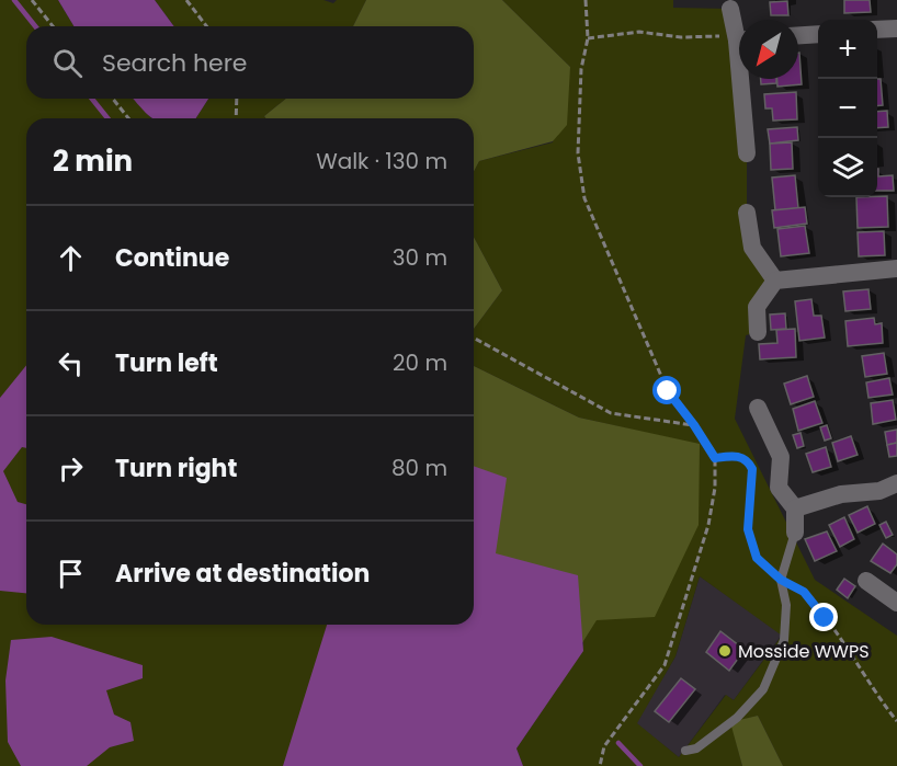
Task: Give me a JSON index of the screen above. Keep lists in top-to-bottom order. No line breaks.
{"places":["Mosside WWPS"],"north":"bottom left","page":{"map_buttons":["+","−"],"search":"Search here","heading":["2 min","Walk · 130 m"],"list":[["Continue","30 m"],["Turn left","20 m"],["Turn right","80 m"],"Arrive at destination"]}}
